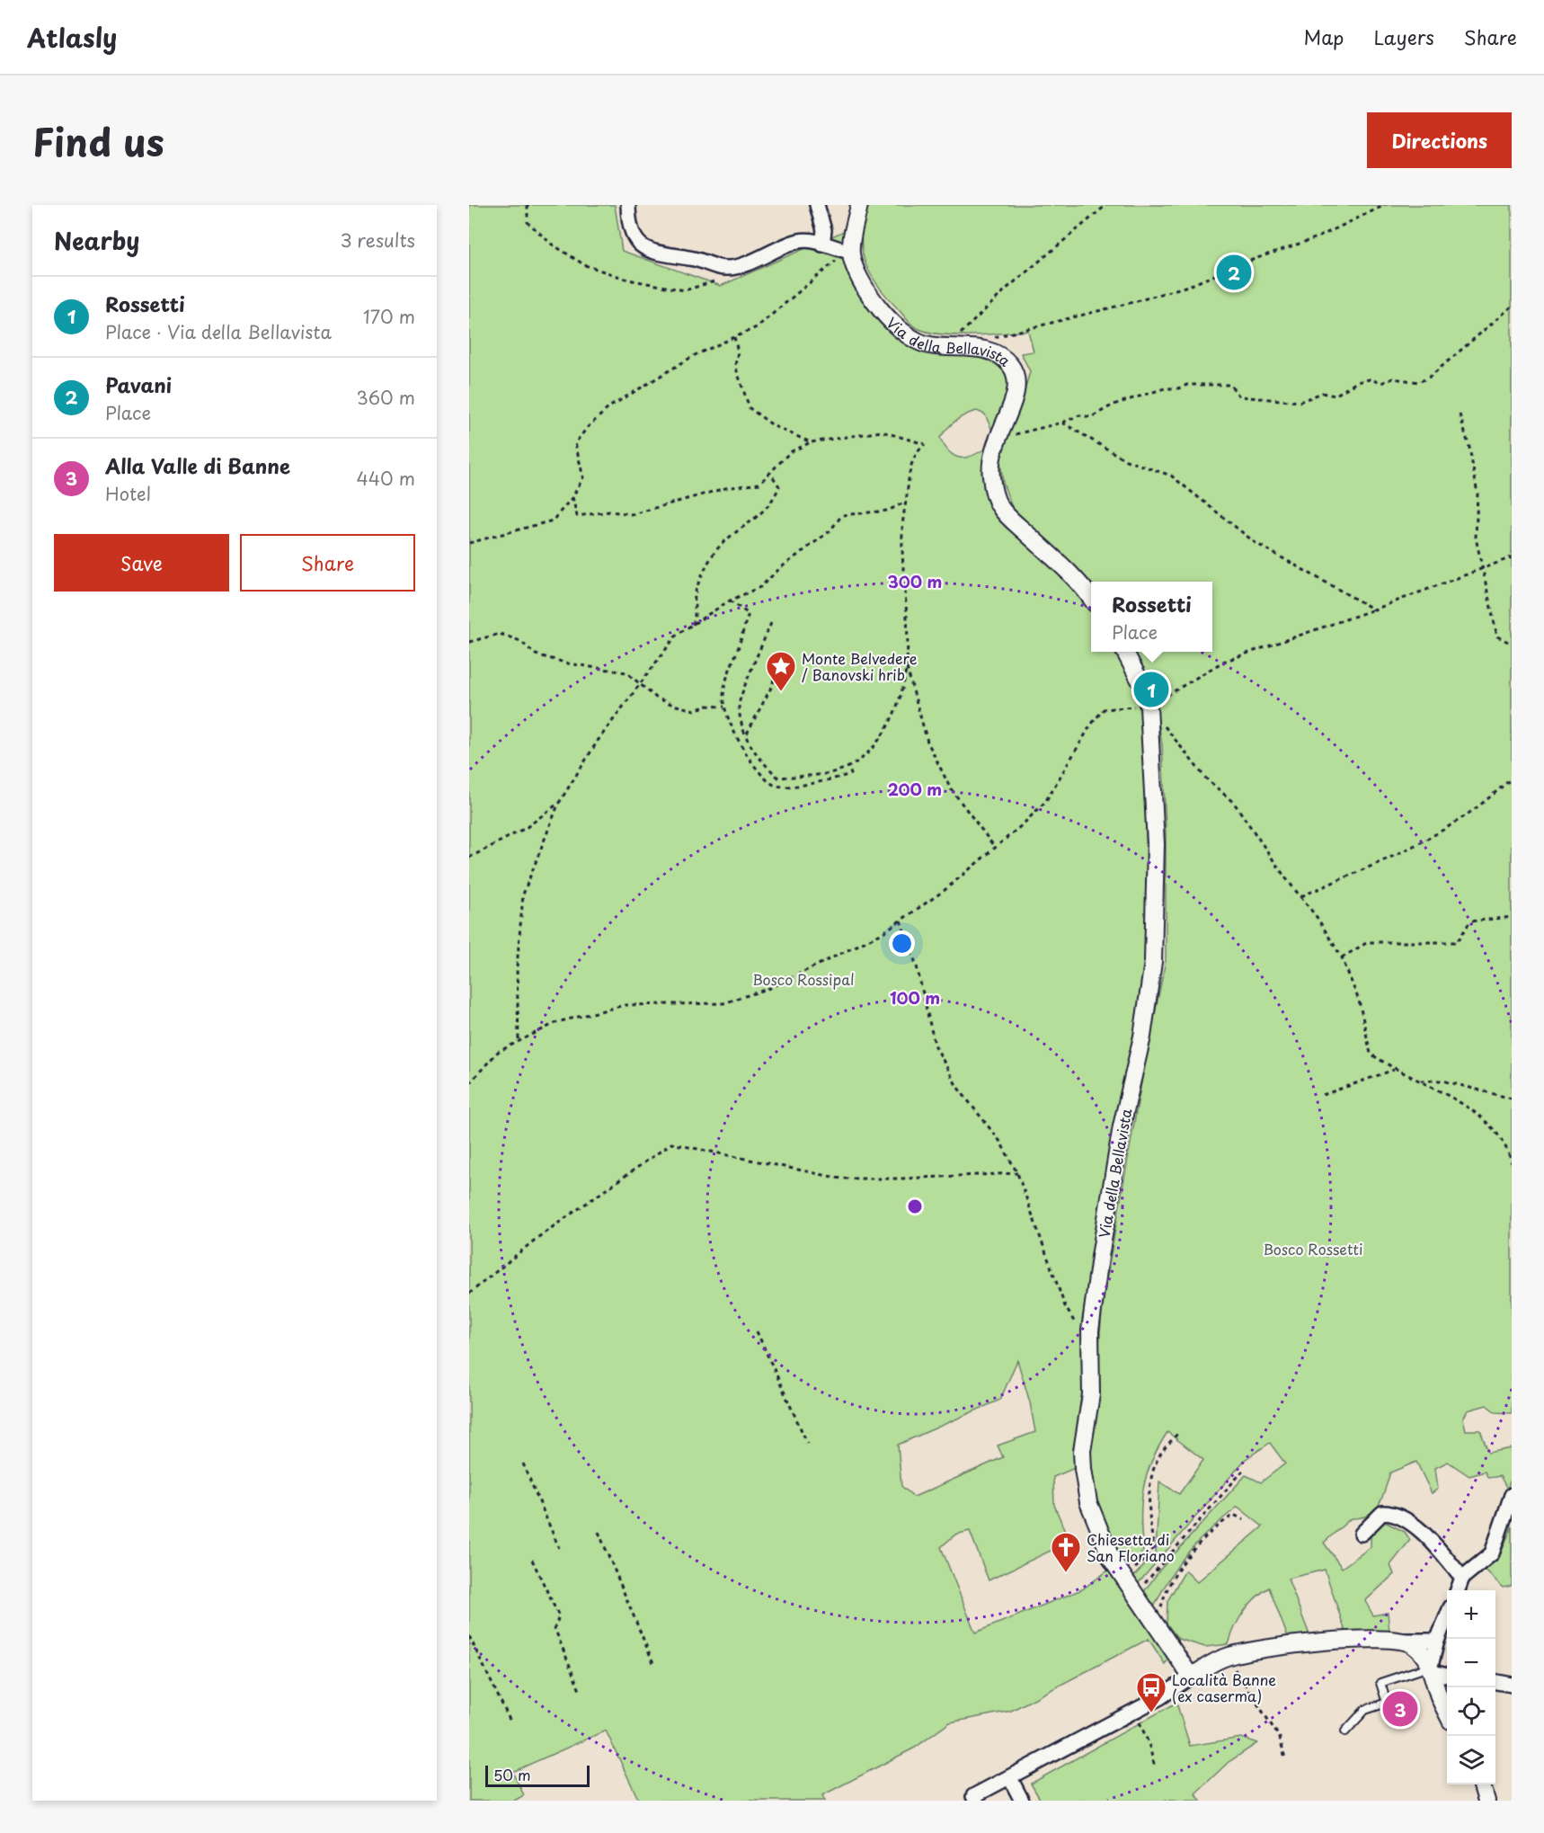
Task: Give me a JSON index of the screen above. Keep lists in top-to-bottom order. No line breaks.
{"streets":{"street":["Via della Bellavista"]},"parks":["Bosco Rossipal","Bosco Rossetti"],"places":{"place":["Monte Belvedere / Banovski hrib"],"church":["Chiesetta di San Floriano"],"bus stop":["Località Banne (ex caserma)"]},"scale_bar":"50 m","page":{"header":"Atlasly","nav":["Map","Layers","Share"],"title":"Find us","buttons":["Directions",["Save","Share"]],"heading":["Nearby","3 results"],"pins":["2","1","3"],"list":[{"mark":"1","name":"Rossetti","note":"Place · Via della Bellavista","value":"170 m"},{"mark":"2","name":"Pavani","note":"Place","value":"360 m"},{"mark":"3","name":"Alla Valle di Banne","note":"Hotel","value":"440 m"}],"popup":["Rossetti","Place"],"map_buttons":["+","−"],"scale":"50 m"},"rings":["300 m","200 m","100 m"]}
